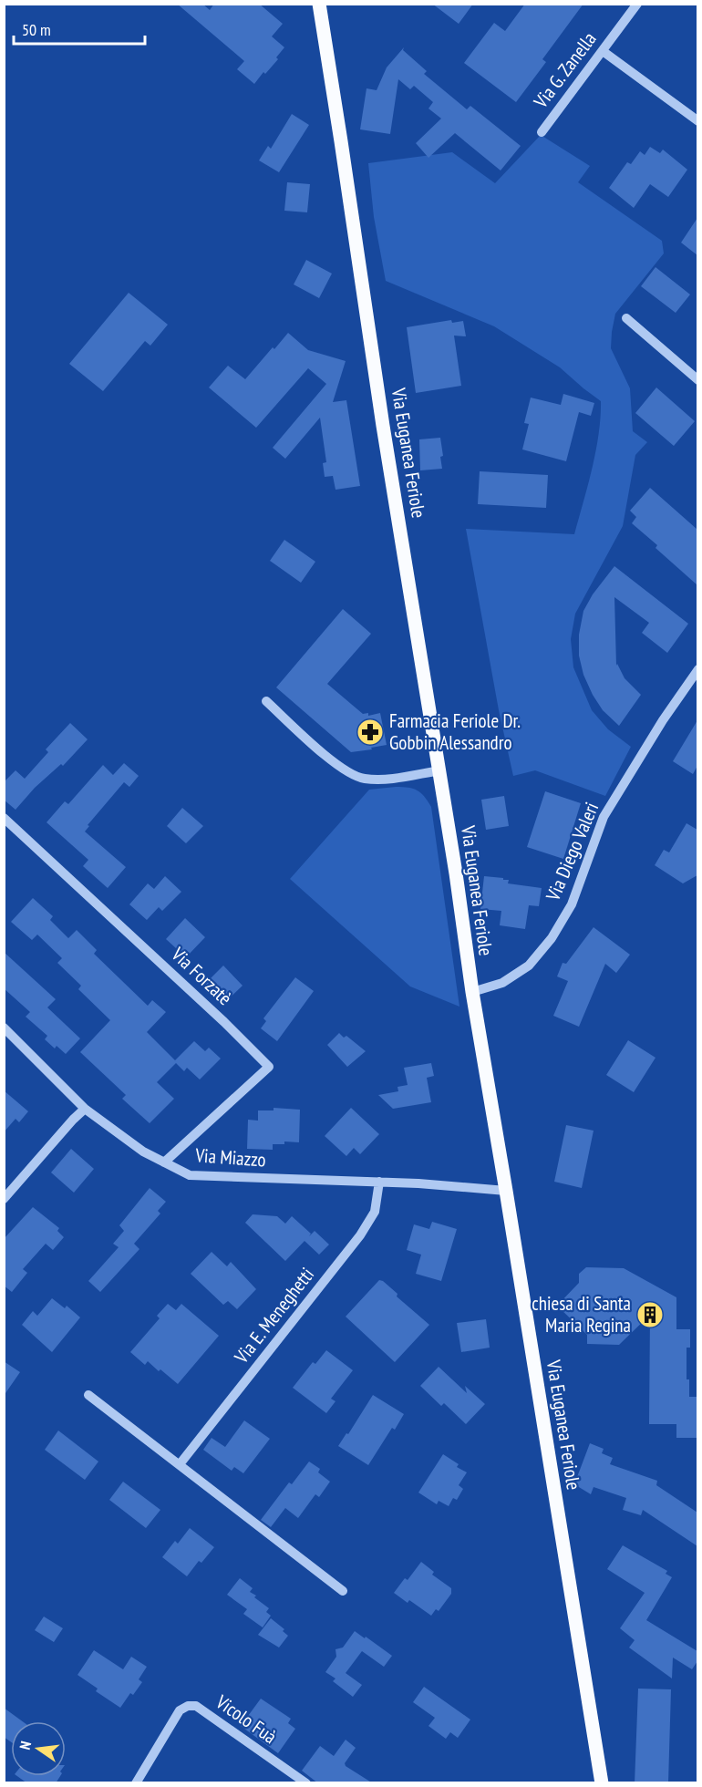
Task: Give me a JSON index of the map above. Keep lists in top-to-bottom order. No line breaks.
{"streets":{"main road":["Via Euganea Feriole"],"street":["Via G. Zanella","Via Diego Valeri","Via Forzatè","Via Miazzo","Via E. Meneghetti","Vicolo Fuà"]},"crossings":[["Via Euganea Feriole","Via Diego Valeri"],["Via Euganea Feriole","Via Miazzo"],["Via Forzatè","Via Miazzo"],["Via Miazzo","Via E. Meneghetti"]],"places":{"pharmacy":["Farmacia Feriole Dr. Gobbin Alessandro"],"building":["chiesa di Santa Maria Regina"]},"scale_bar":"50 m","north":"left"}
